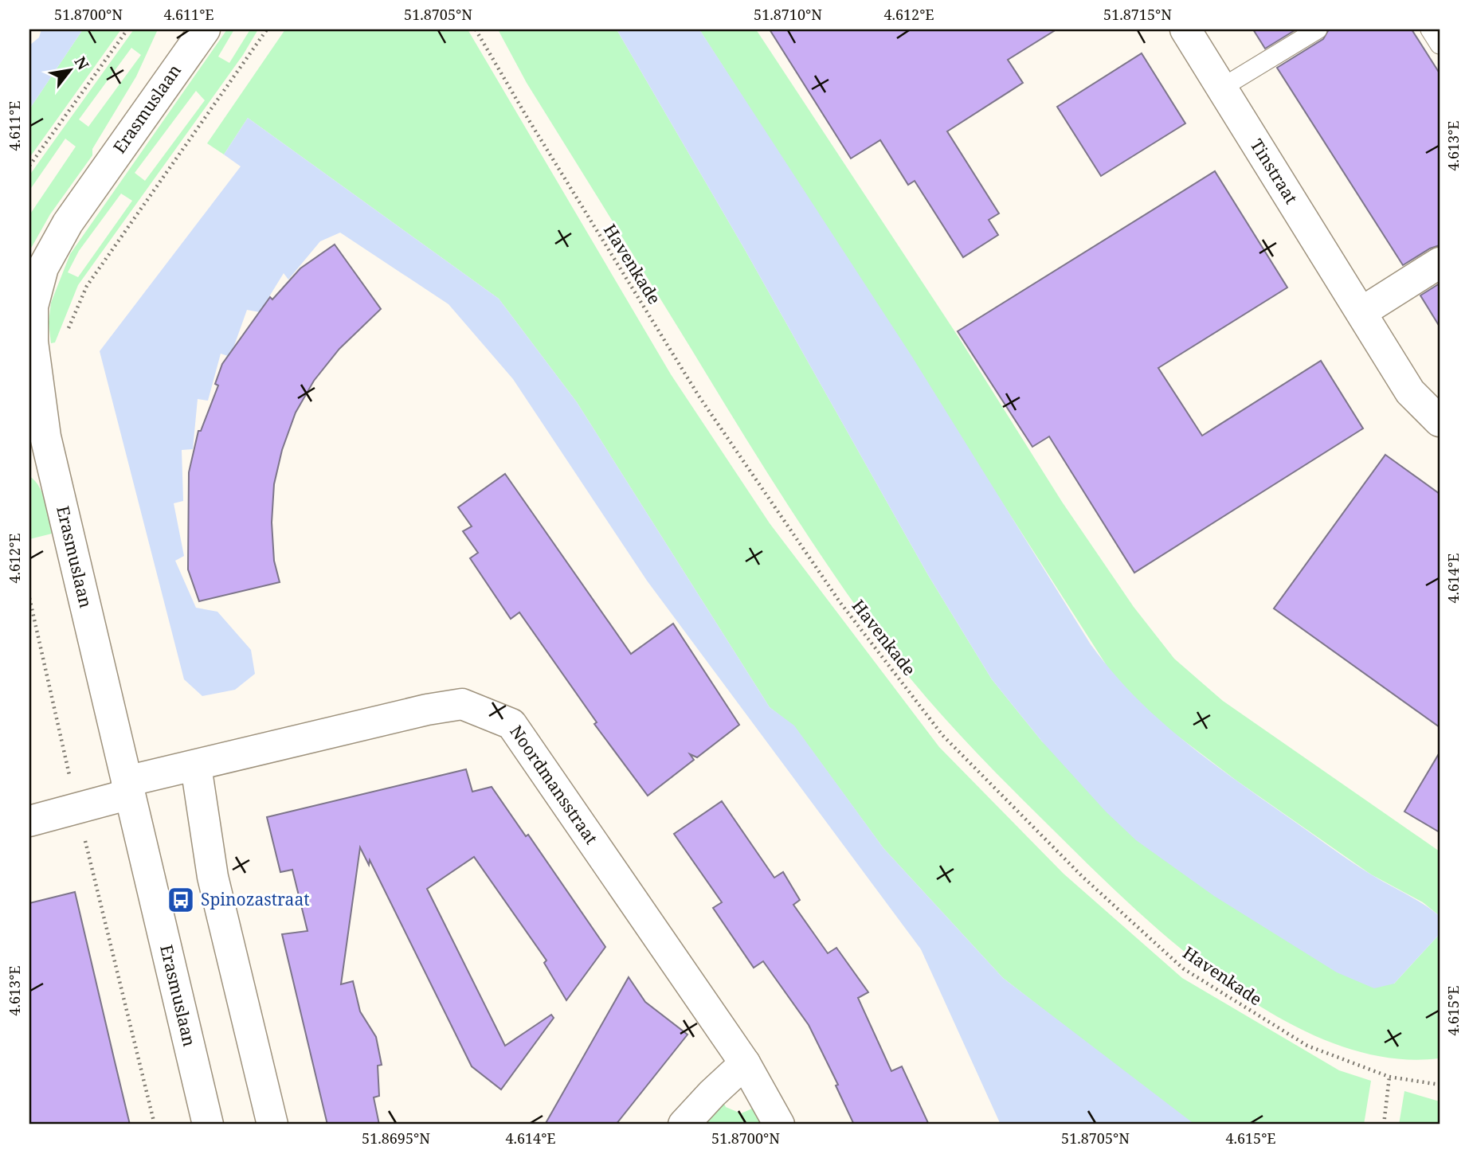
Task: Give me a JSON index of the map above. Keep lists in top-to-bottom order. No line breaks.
{"streets":{"street":["Erasmuslaan","Tinstraat","Noordmansstraat"],"path":["Havenkade"]},"crossings":[["Erasmuslaan","Noordmansstraat"]],"places":{"bus stop":["Spinozastraat"]},"north":"top right","coordinates":["51.8700°N","4.611°E","51.8705°N","51.8710°N","4.612°E","51.8715°N","4.613°E","4.614°E","4.615°E","51.8695°N"]}
